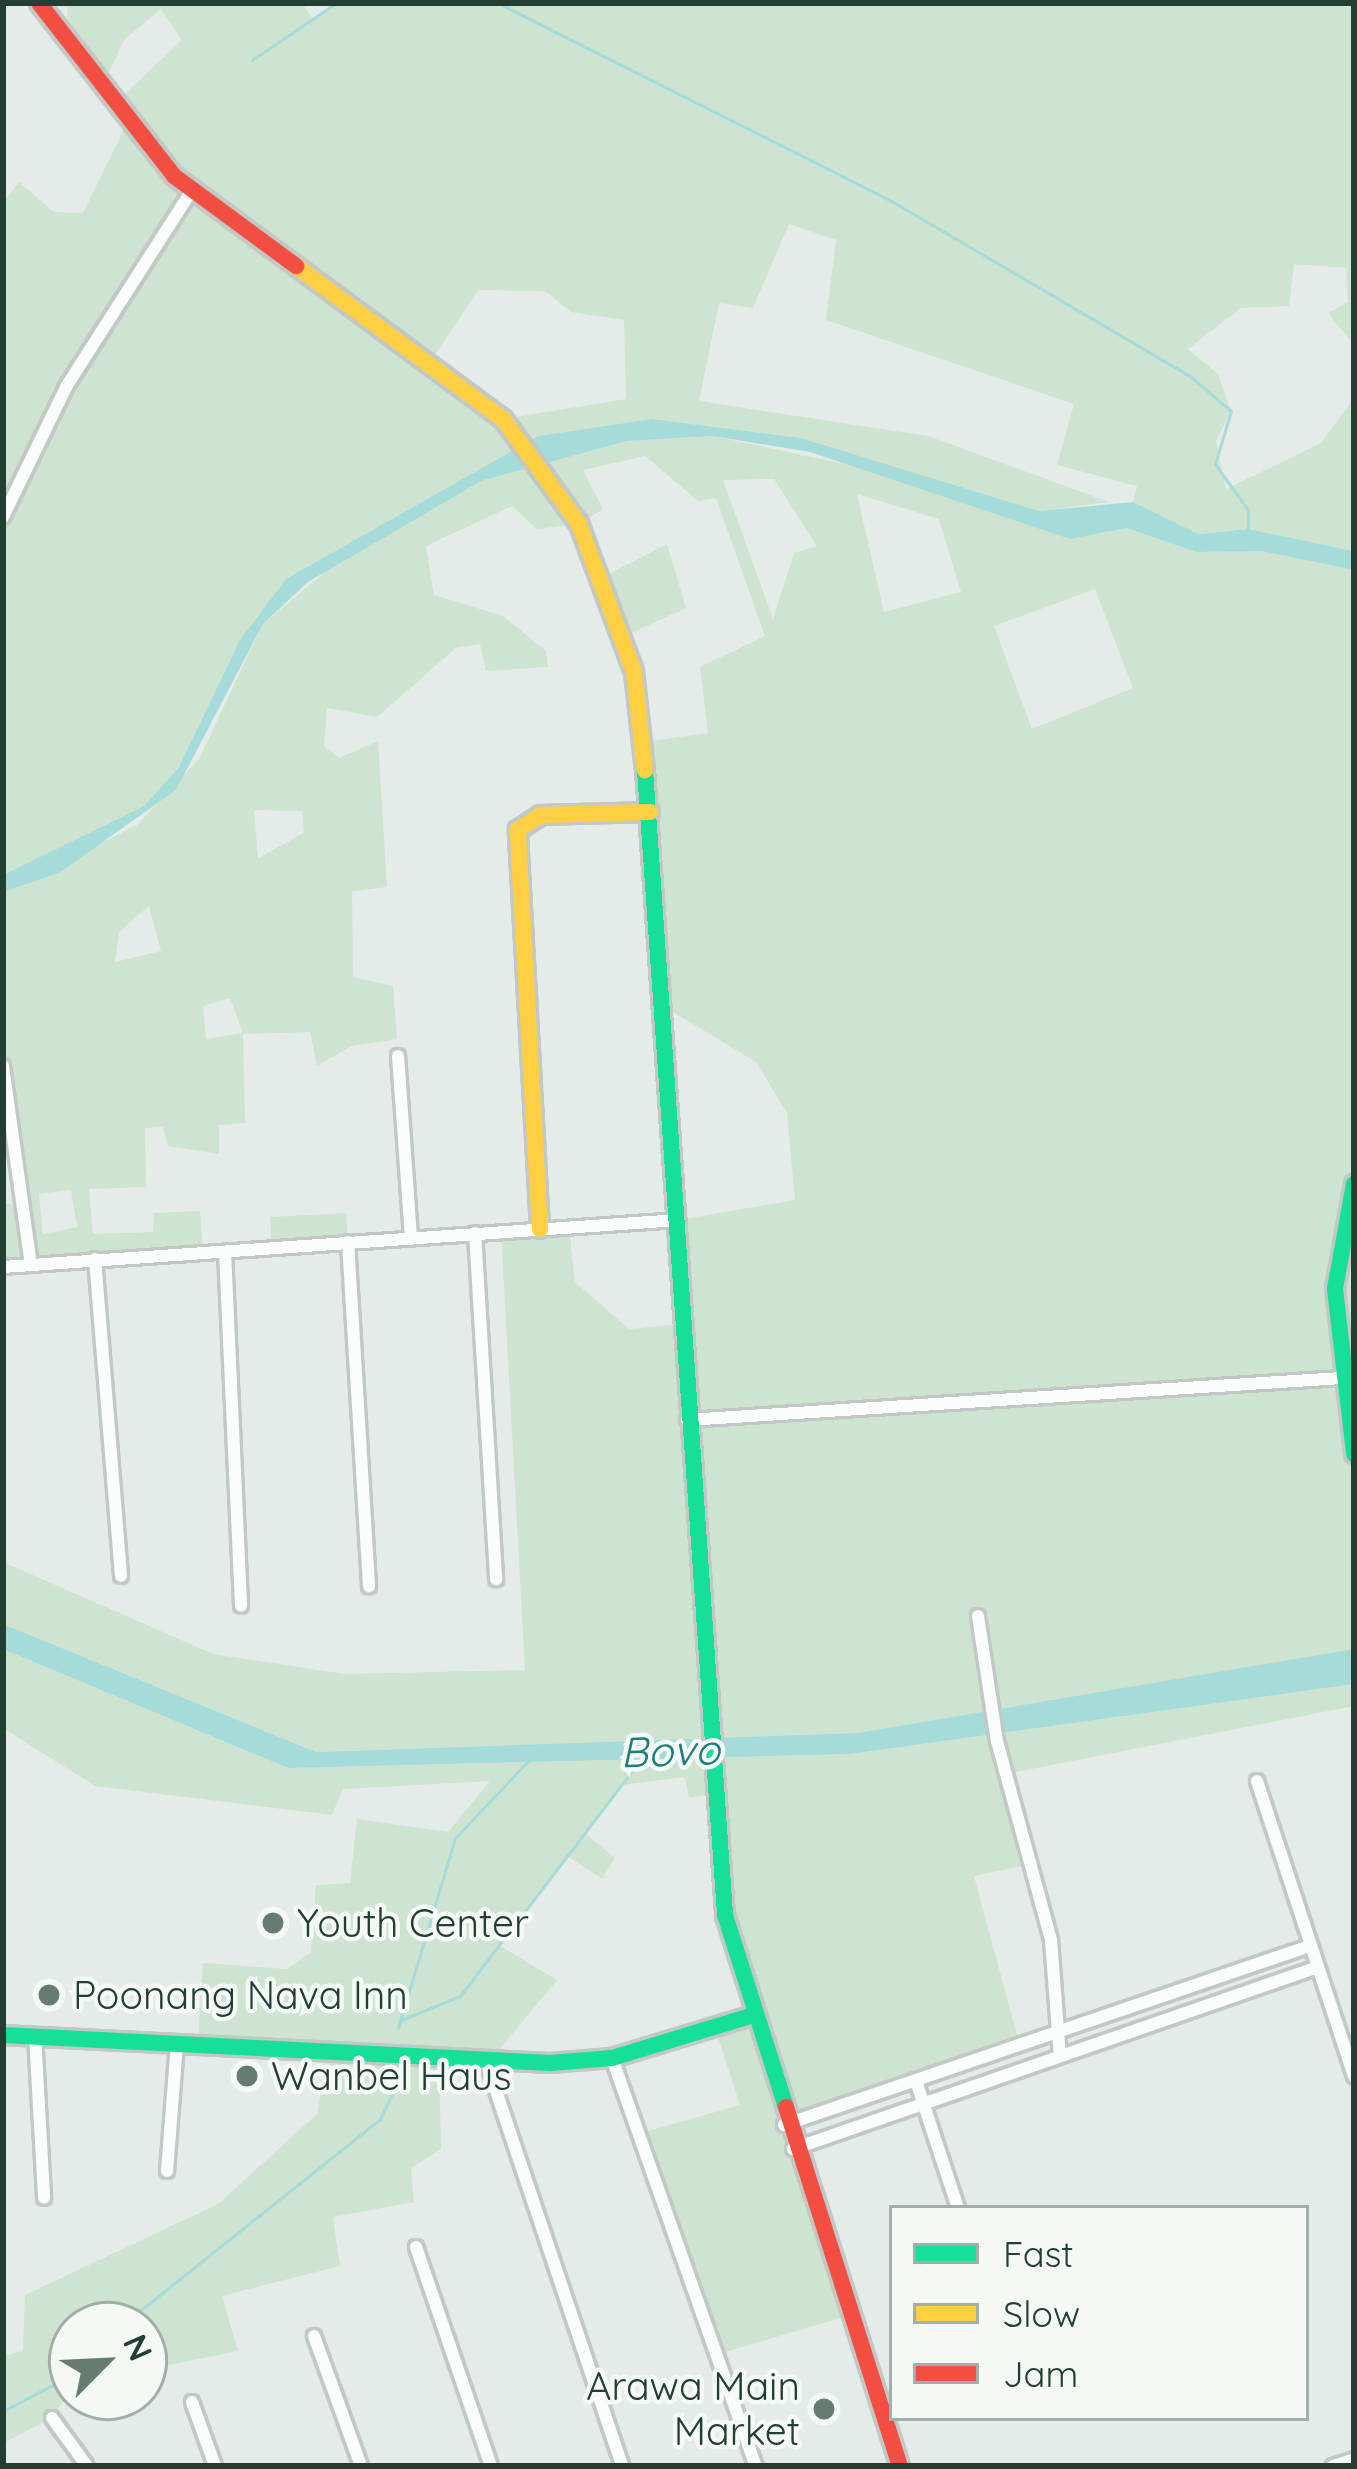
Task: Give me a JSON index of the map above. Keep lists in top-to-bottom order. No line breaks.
{"water":["Bovo"],"places":["Youth Center","Poonang Nava Inn","Wanbel Haus","Arawa Main Market"],"legend":["Fast","Slow","Jam"],"north":"top right"}
